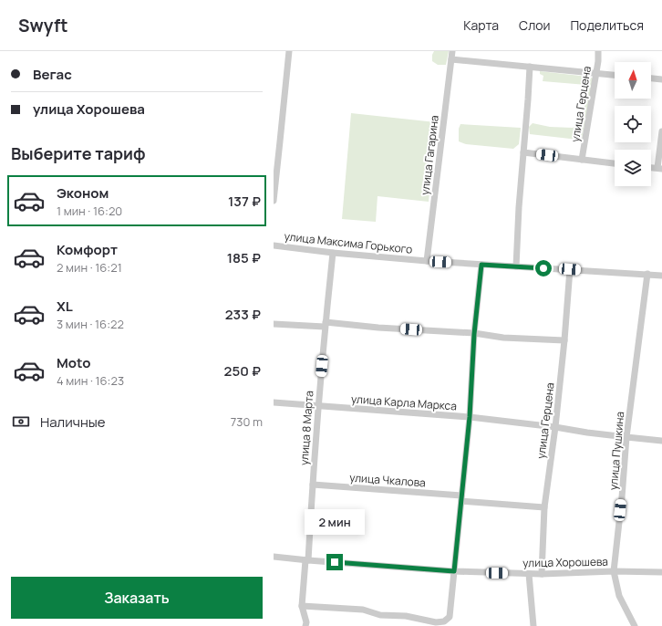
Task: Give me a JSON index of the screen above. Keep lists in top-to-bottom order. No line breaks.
{"streets":{"street":["улица Герцена","улица Гагарина","улица Максима Горького","улица Карла Маркса","улица 8 Марта","улица Пушкина","улица Чкалова","улица Хорошева"]},"crossings":[["улица Герцена","улица Максима Горького"],["улица Герцена","улица Карла Маркса"],["улица Герцена","улица Чкалова"],["улица Герцена","улица Хорошева"],["улица Гагарина","улица Максима Горького"],["улица Максима Горького","улица 8 Марта"],["улица Максима Горького","улица Пушкина"],["улица Карла Маркса","улица 8 Марта"],["улица Карла Маркса","улица Пушкина"],["улица 8 Марта","улица Чкалова"],["улица 8 Марта","улица Хорошева"],["улица Пушкина","улица Хорошева"]],"north":"top","page":{"header":"Swyft","nav":["Карта","Слои","Поделиться"],"banner":["Вегас","улица Хорошева"],"heading":"Выберите тариф","list":[{"name":"Эконом","note":"1 мин · 16:20","value":"137 ₽"},{"name":"Комфорт","note":"2 мин · 16:21","value":"185 ₽"},{"name":"XL","note":"3 мин · 16:22","value":"233 ₽"},{"name":"Moto","note":"4 мин · 16:23","value":"250 ₽"}],"pay":["Наличные","730 m"],"bubble":"2 мин","buttons":"Заказать"}}
